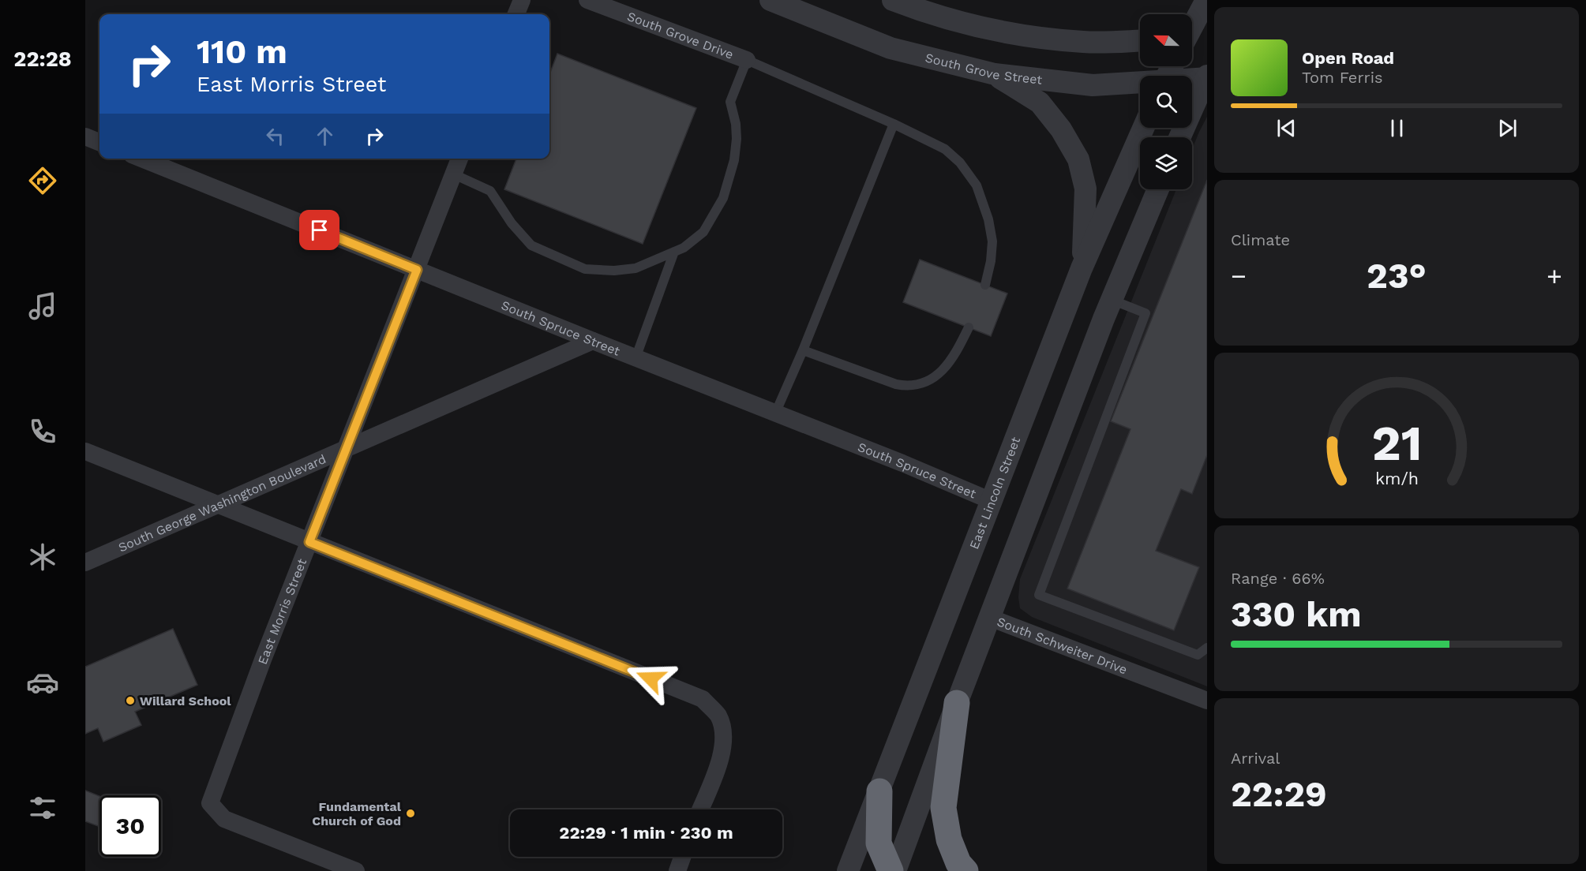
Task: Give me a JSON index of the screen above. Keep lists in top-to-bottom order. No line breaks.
{"streets":{"street":["South Grove Drive","South Grove Street","South Spruce Street","East Lincoln Street","South George Washington Boulevard","East Morris Street","South Schweiter Drive"]},"crossings":[["South Spruce Street","East Lincoln Street"],["South Spruce Street","South George Washington Boulevard"],["South Spruce Street","East Morris Street"],["South George Washington Boulevard","East Morris Street"]],"places":["Willard School","Fundamental Church of God"],"north":"left","page":{"tabs":"22:28","turn":["110 m","East Morris Street"],"song":["Open Road","Tom Ferris"],"tile":["Climate",["Range · 66%","330 km"],["Arrival","22:29"]],"heat":["−","23°","+"],"limit":"30","trip":"22:29 · 1 min · 230 m","gauge":["21","km/h"]}}
